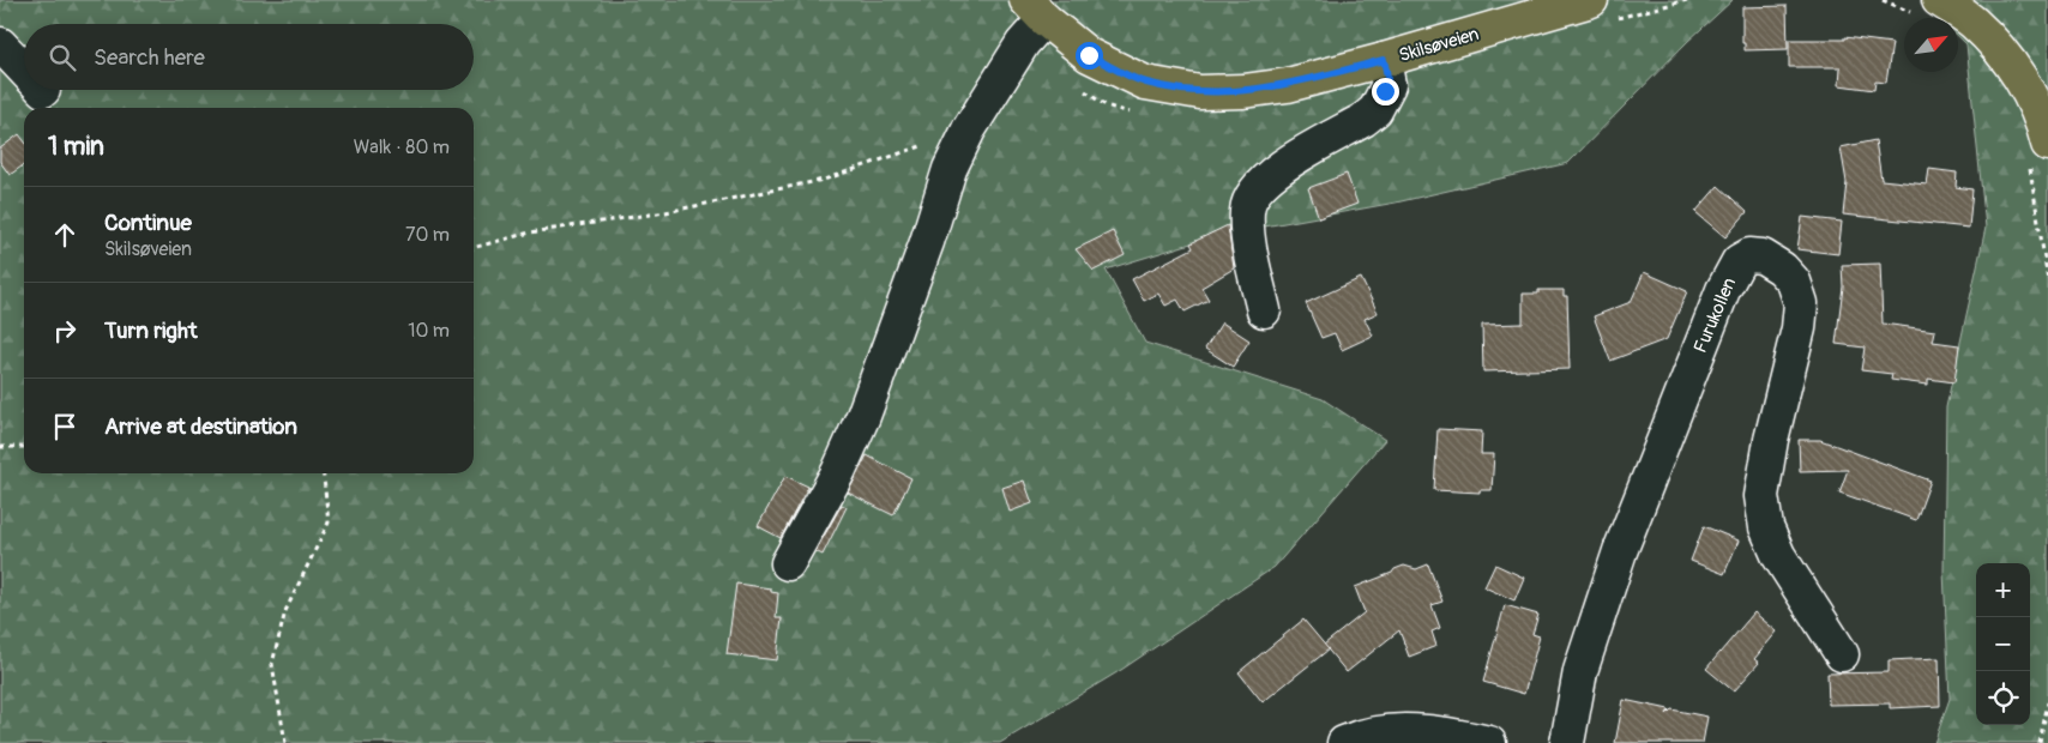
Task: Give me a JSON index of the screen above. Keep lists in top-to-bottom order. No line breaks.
{"streets":{"main road":["Skilsøveien"],"street":["Furukollen"]},"north":"top right","page":{"search":"Search here","heading":["1 min","Walk · 80 m"],"list":[["Continue","Skilsøveien","70 m"],["Turn right","10 m"],"Arrive at destination"],"map_buttons":["+","−"]}}
